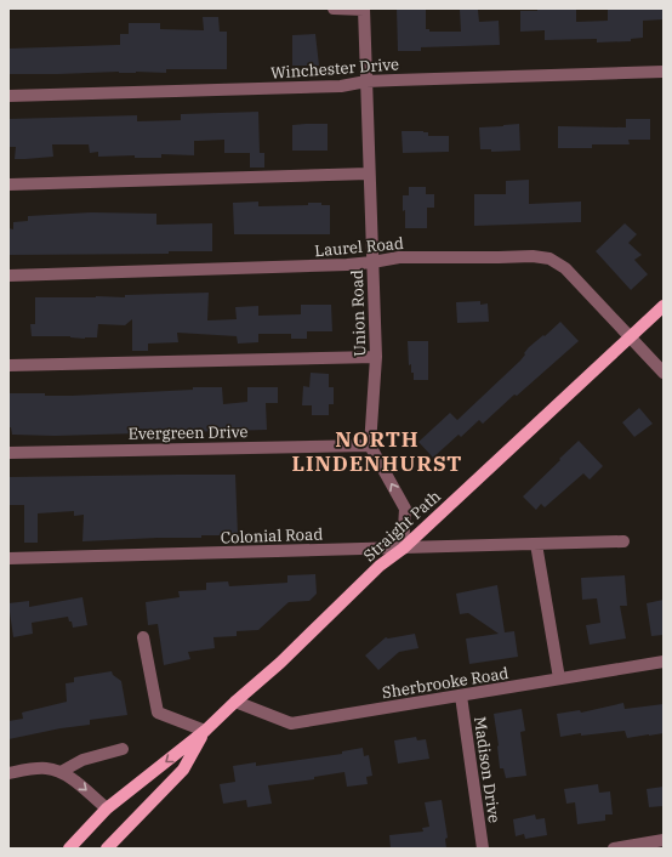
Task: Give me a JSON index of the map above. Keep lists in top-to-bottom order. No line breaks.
{"streets":{"main road":["Straight Path"],"street":["Winchester Drive","Laurel Road","Union Road","Evergreen Drive","Colonial Road","Sherbrooke Road","Madison Drive"]},"crossings":[["Winchester Drive","Union Road"],["Laurel Road","Union Road"],["Laurel Road","Straight Path"],["Union Road","Evergreen Drive"],["Straight Path","Colonial Road"],["Straight Path","Sherbrooke Road"],["Sherbrooke Road","Madison Drive"]],"districts":["NORTH LINDENHURST"]}
